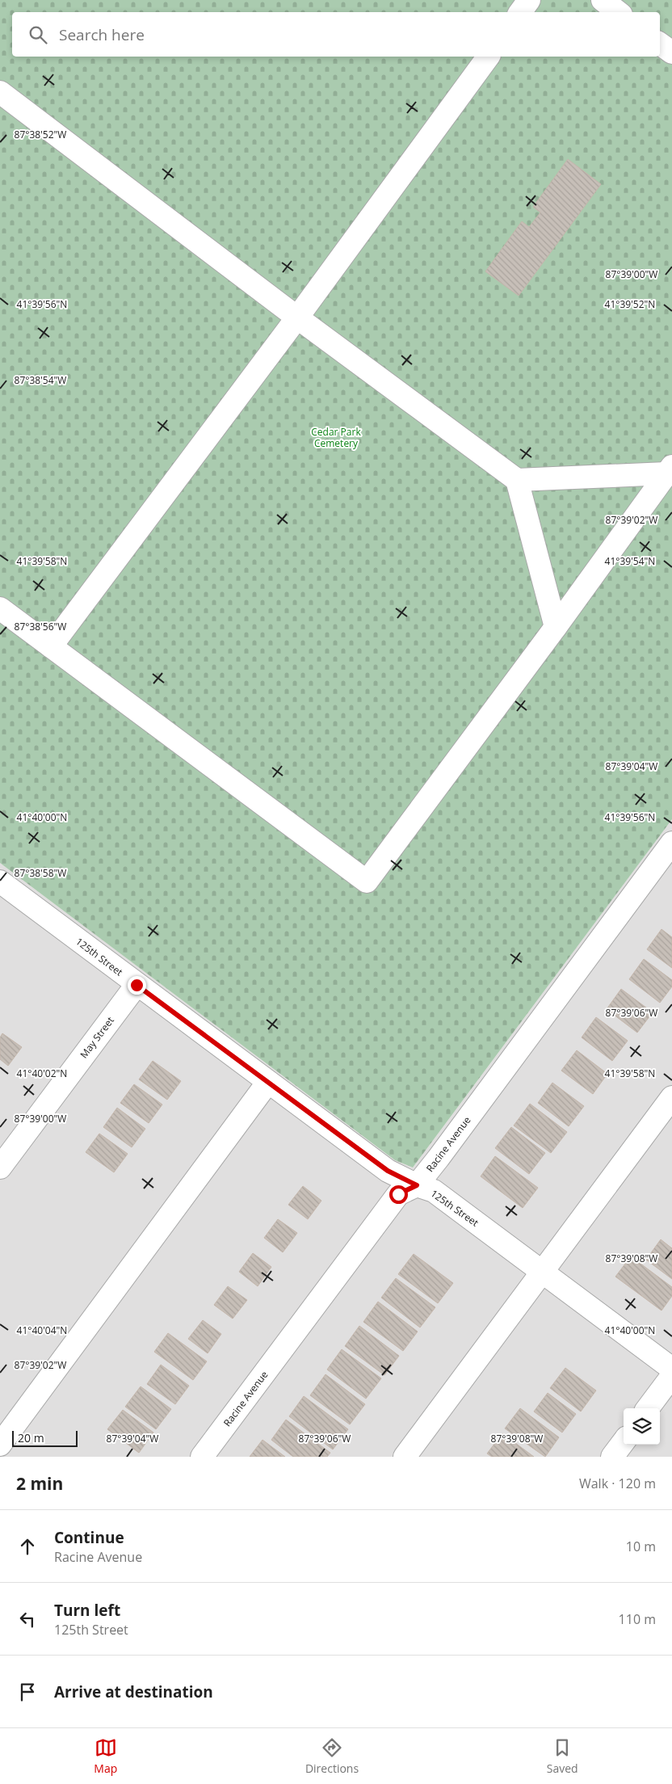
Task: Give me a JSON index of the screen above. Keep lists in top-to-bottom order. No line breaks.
{"streets":{"street":["125th Street","May Street","Racine Avenue"]},"crossings":[["125th Street","May Street"],["125th Street","Racine Avenue"]],"parks":["Cedar Park Cemetery"],"scale_bar":"20 m","page":{"search":"Search here","scale":"20 m","heading":["2 min","Walk · 120 m"],"list":[["Continue","Racine Avenue","10 m"],["Turn left","125th Street","110 m"],"Arrive at destination"],"nav":["Map","Directions","Saved"]},"coordinates":["87°38'52\"W","87°39'00\"W","41°39'52\"N","41°39'56\"N","87°38'54\"W","87°39'02\"W","41°39'54\"N","41°39'58\"N","87°38'56\"W","87°39'04\"W","41°40'00\"N","87°38'58\"W","87°39'06\"W","41°40'02\"N","87°39'08\"W","41°40'04\"N"]}
